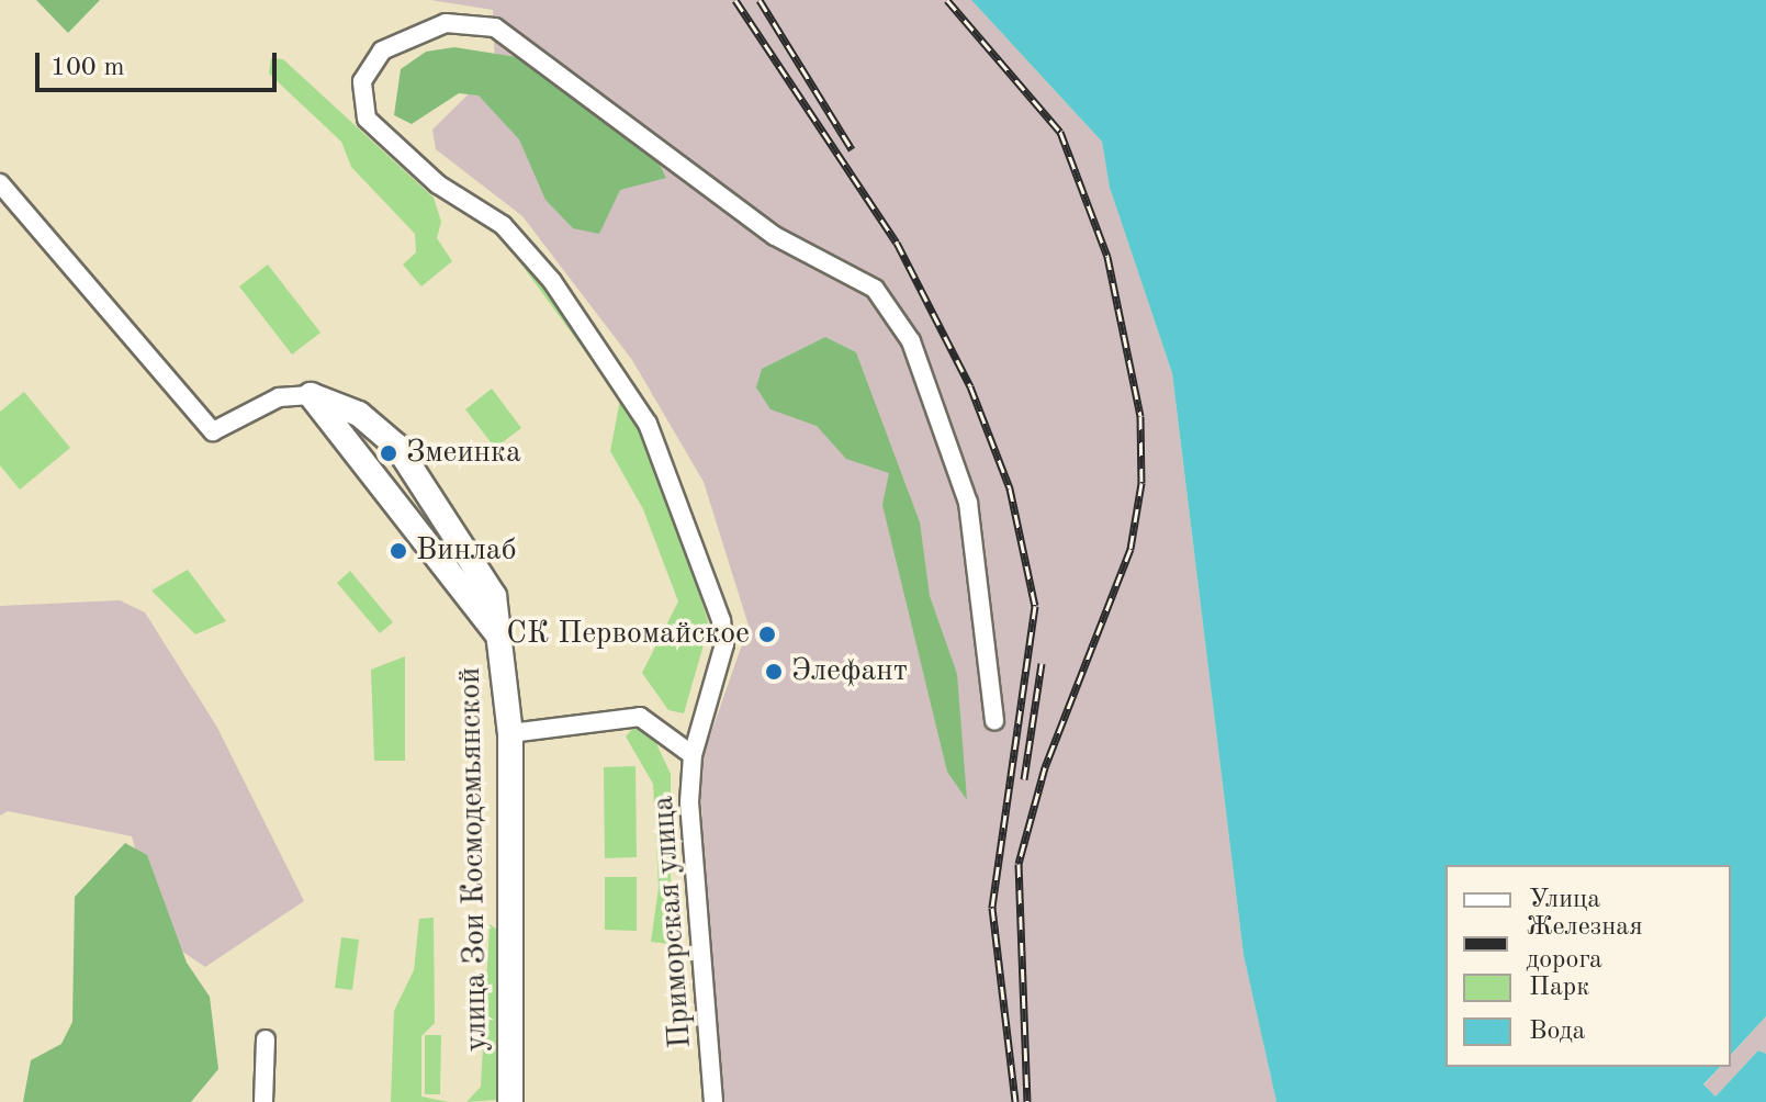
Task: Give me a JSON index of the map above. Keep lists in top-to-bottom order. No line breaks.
{"streets":{"main road":["улица Зои Космодемьянской"],"street":["Приморская улица"]},"places":["Змеинка","Винлаб","СК Первомайское","Элефант"],"legend":["Улица","Железная дорога","Парк","Вода"],"scale_bar":"100 m"}
